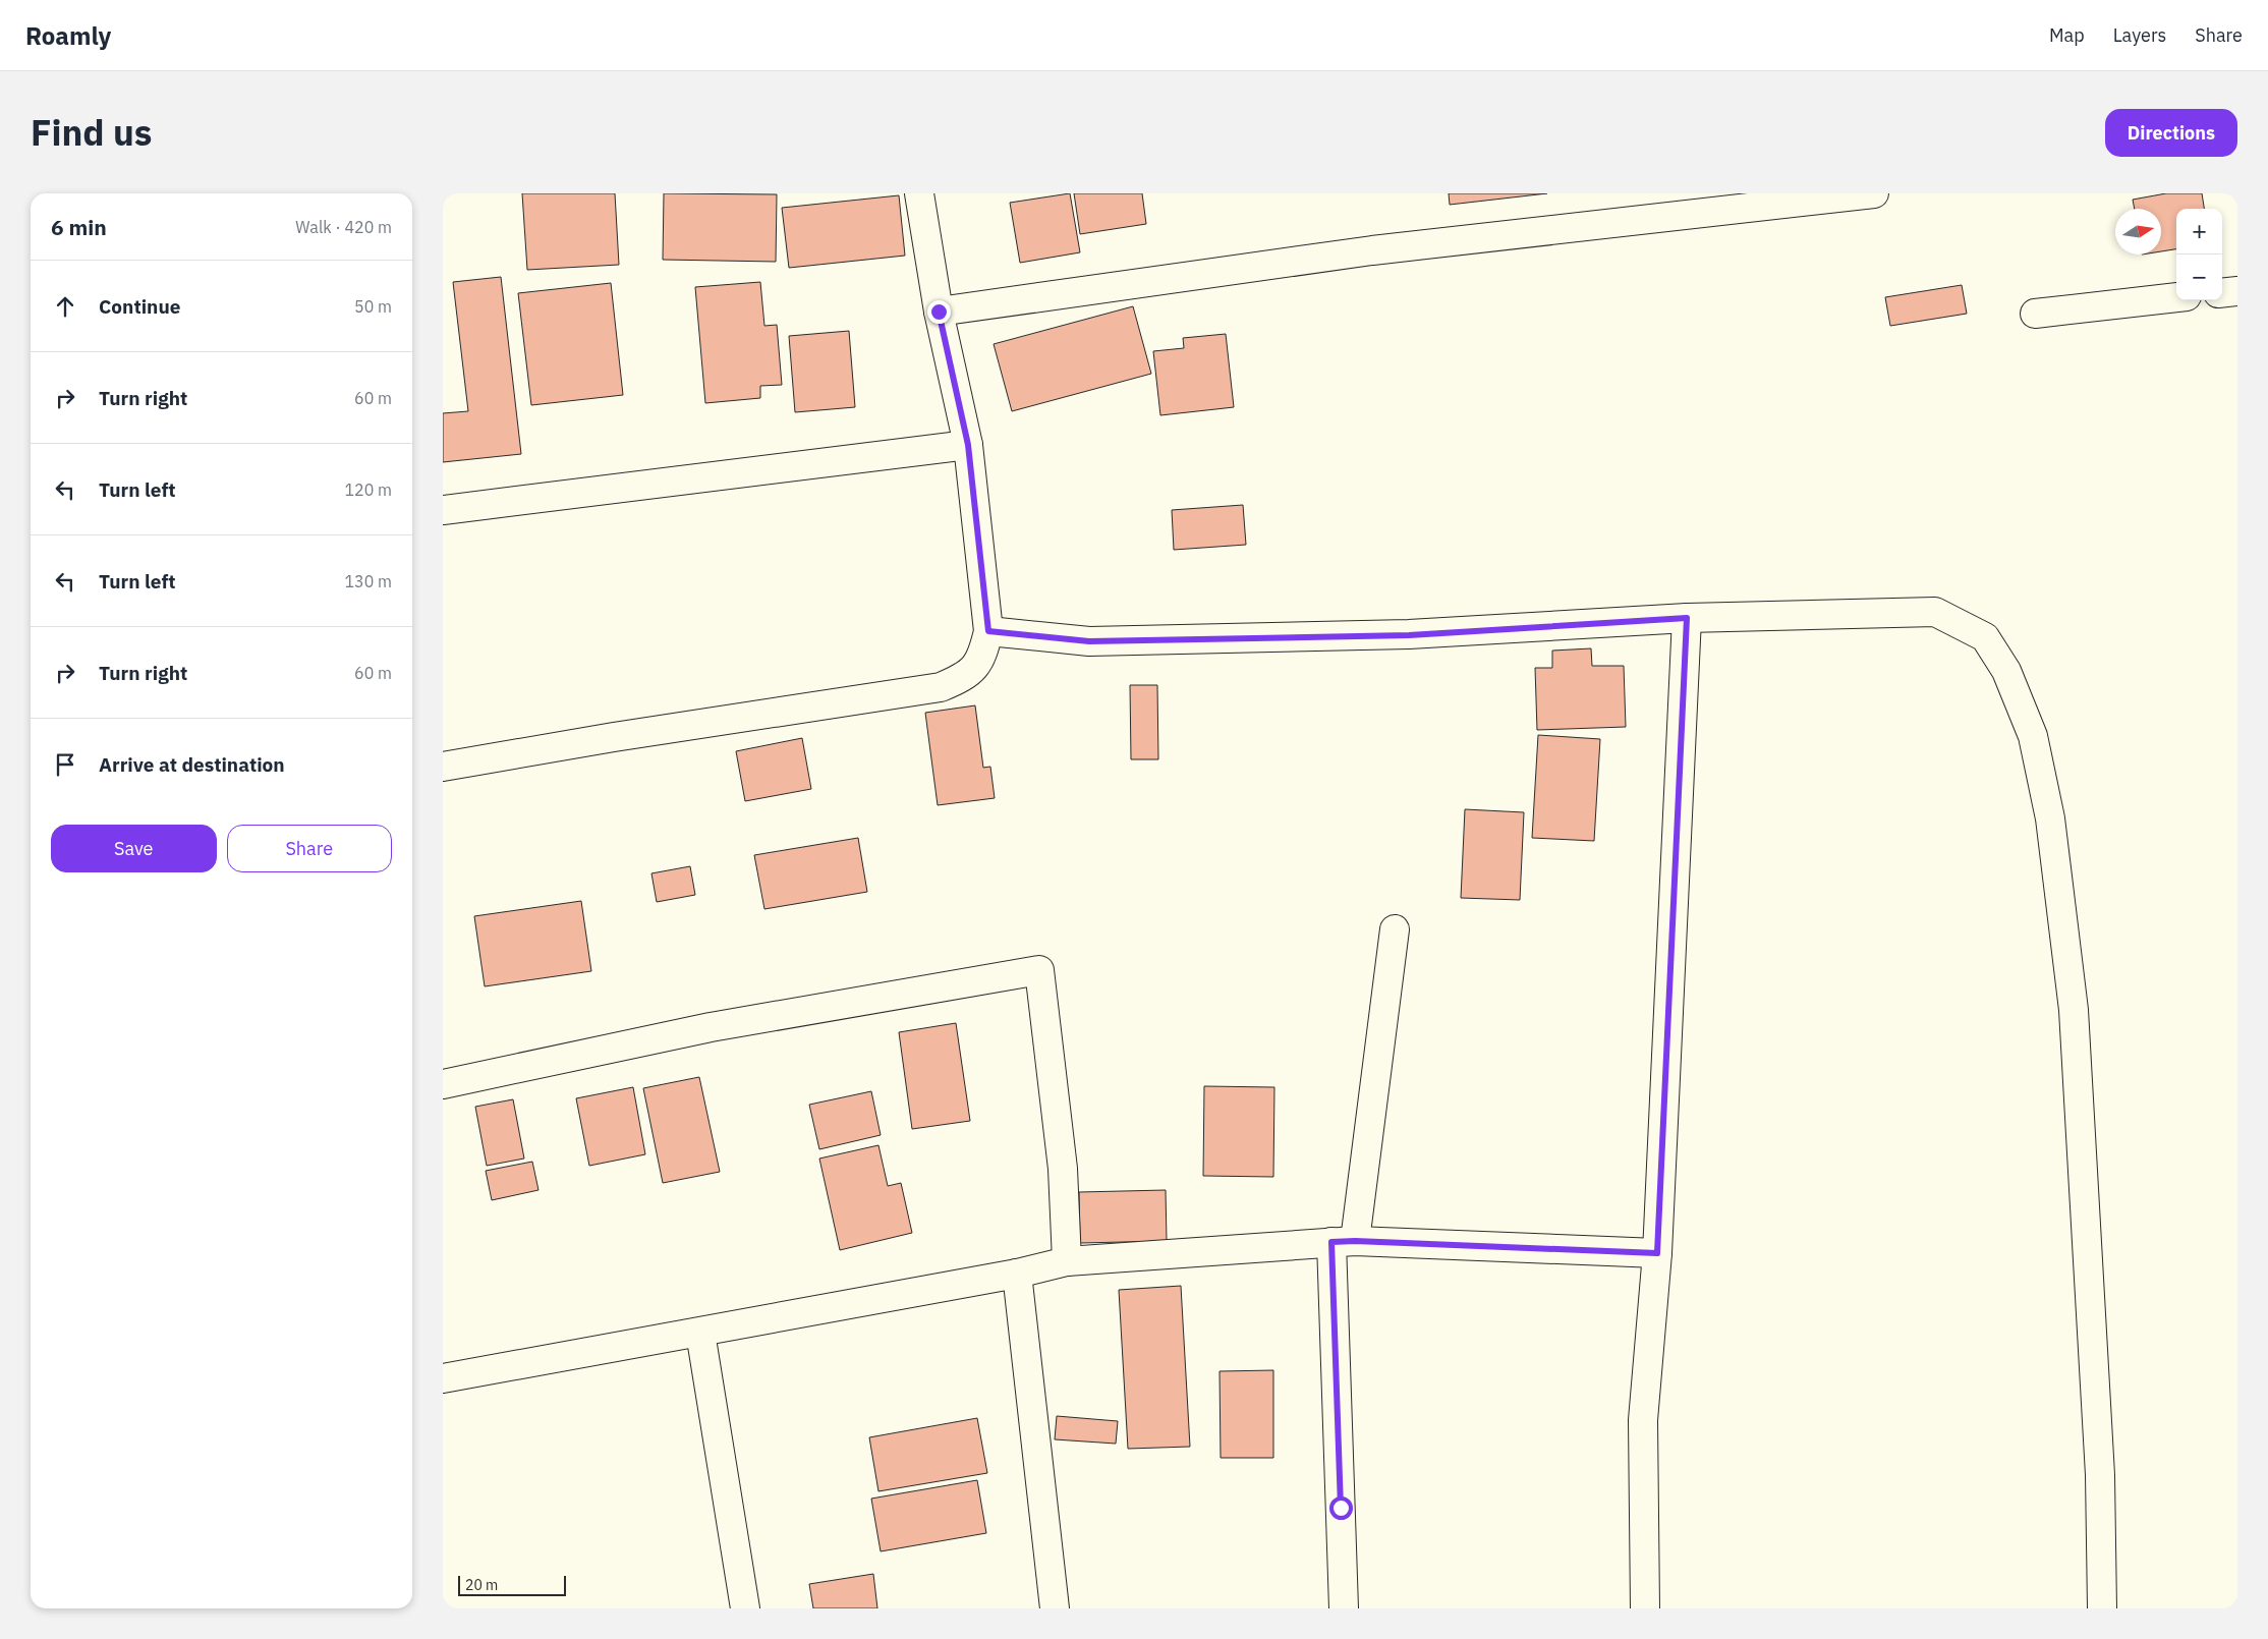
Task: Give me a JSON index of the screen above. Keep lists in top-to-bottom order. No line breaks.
{"scale_bar":"20 m","north":"right","page":{"header":"Roamly","nav":["Map","Layers","Share"],"title":"Find us","buttons":["Directions",["Save","Share"]],"heading":["6 min","Walk · 420 m"],"map_buttons":["+","−"],"list":[["Continue","50 m"],["Turn right","60 m"],["Turn left","120 m"],["Turn left","130 m"],["Turn right","60 m"],"Arrive at destination"],"scale":"20 m"}}
